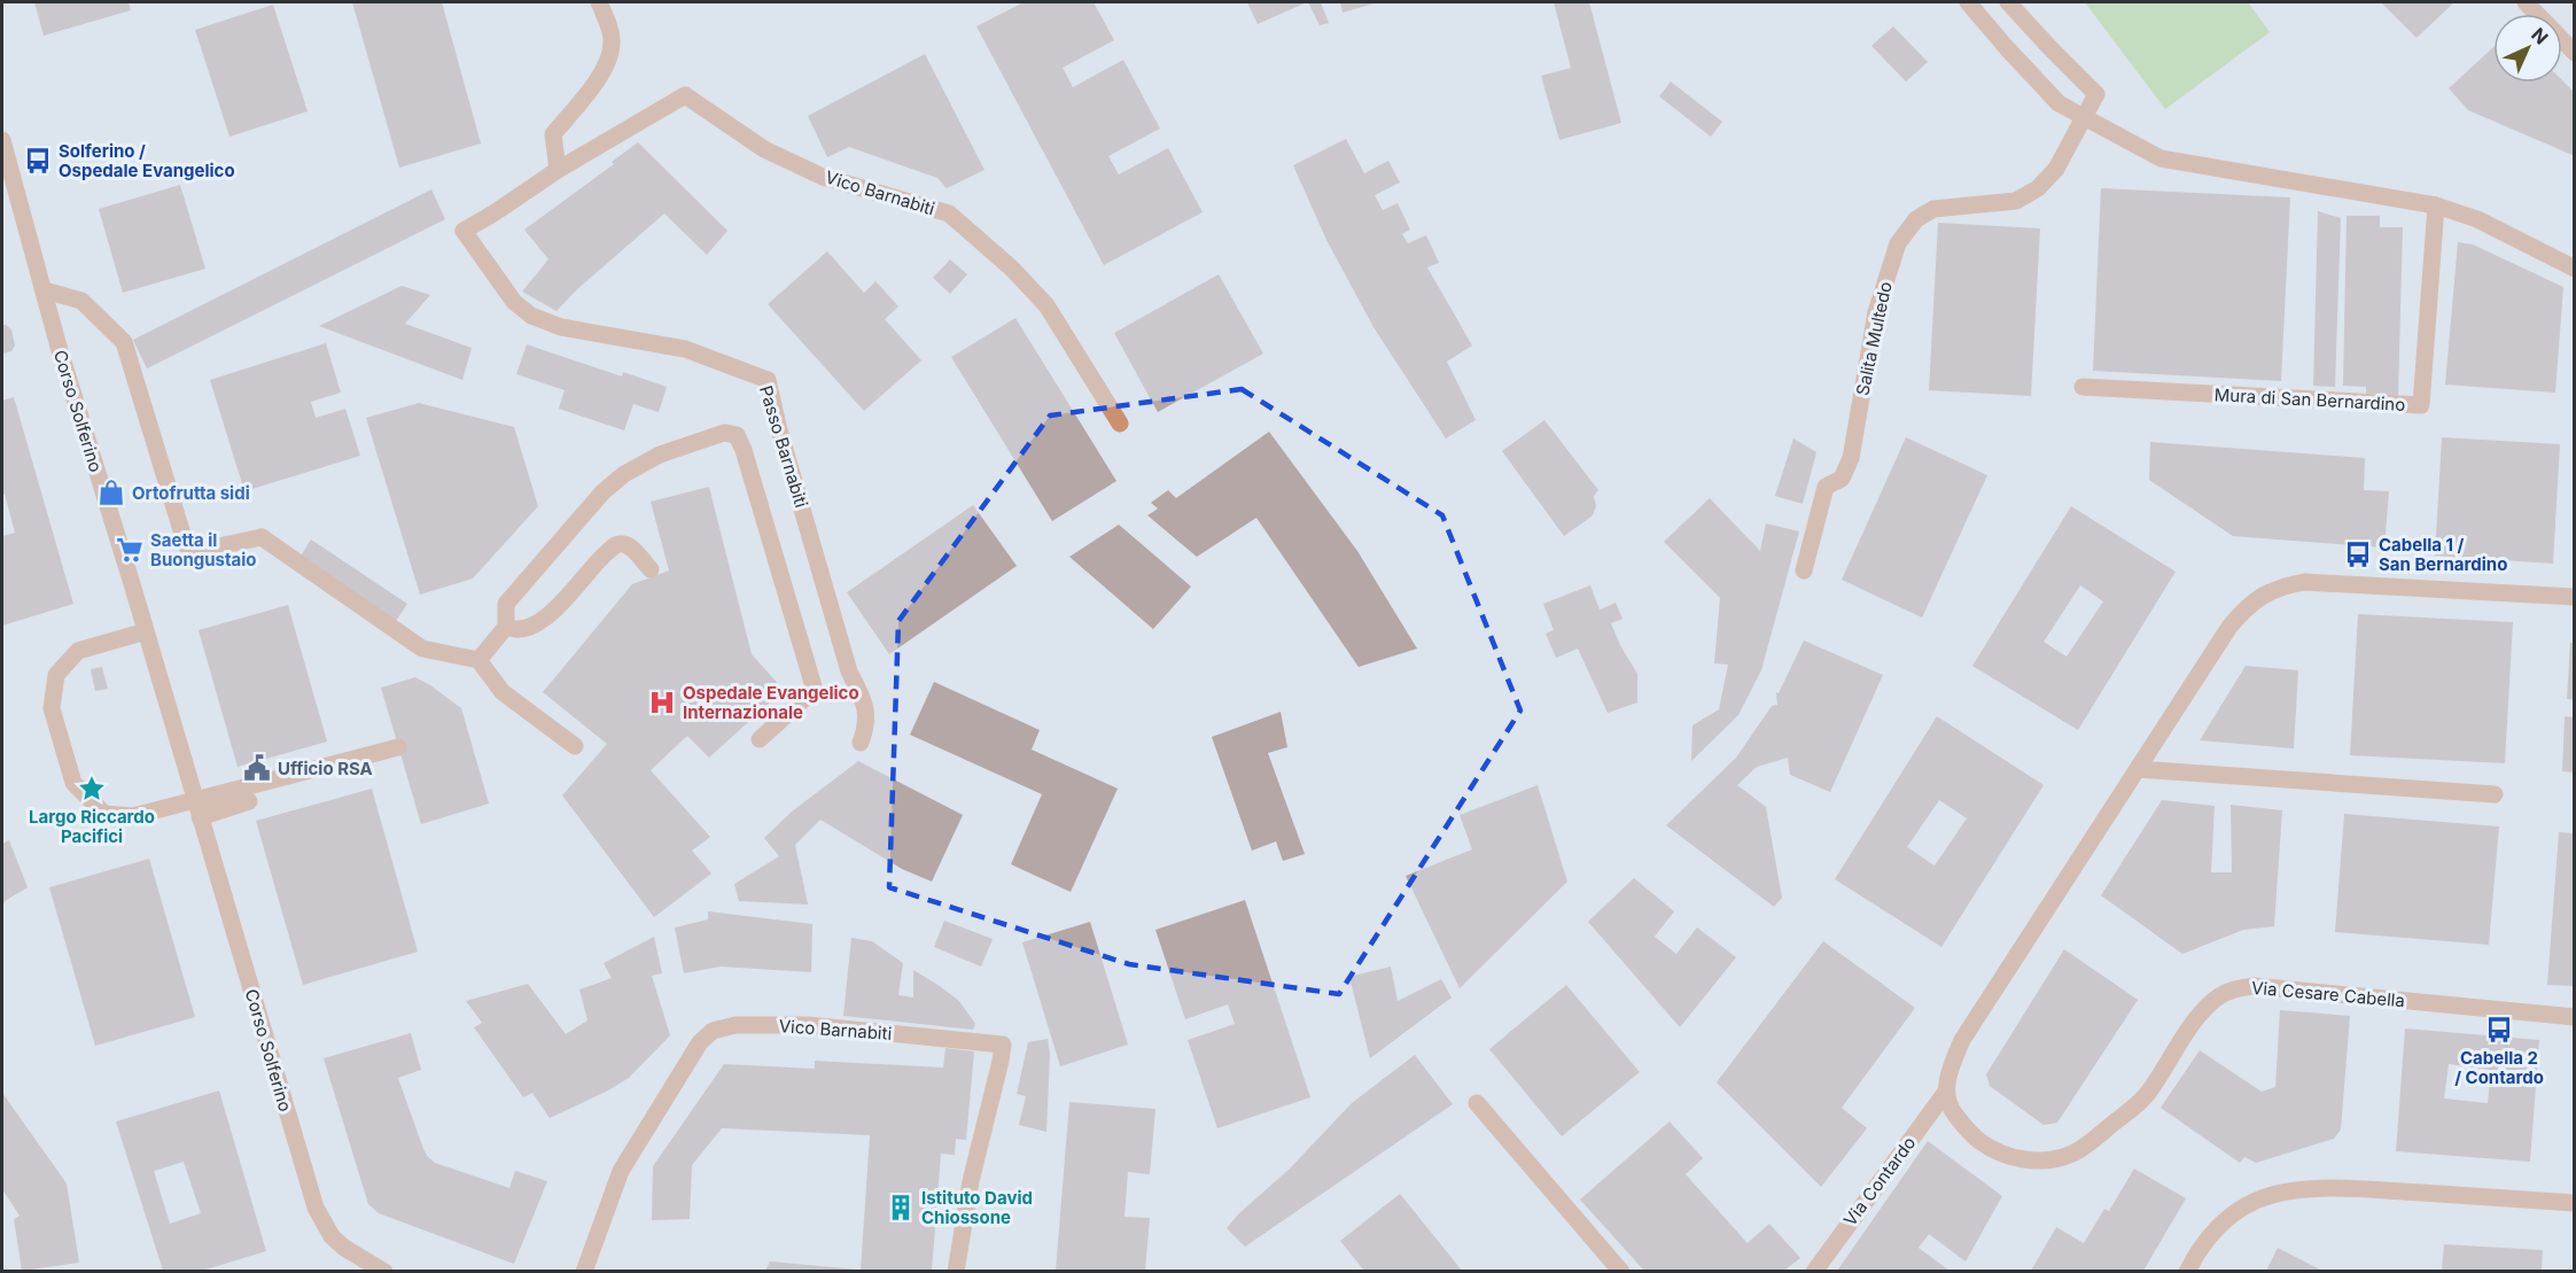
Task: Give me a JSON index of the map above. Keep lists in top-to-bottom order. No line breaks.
{"streets":{"street":["Vico Barnabiti","Salita Multedo","Mura di San Bernardino","Corso Solferino","Passo Barnabiti","Via Cesare Cabella","Via Contardo"]},"crossings":[["Vico Barnabiti","Passo Barnabiti"],["Via Cesare Cabella","Via Contardo"]],"places":{"bus stop":["Solferino / Ospedale Evangelico","Cabella 1 / San Bernardino","Cabella 2 / Contardo"],"shop":["Ortofrutta sidi"],"supermarket":["Saetta il Buongustaio"],"hospital":["Ospedale Evangelico Internazionale"],"public building":["Ufficio RSA"],"place":["Largo Riccardo Pacifici"],"building":["Istituto David Chiossone"]},"north":"top right"}
